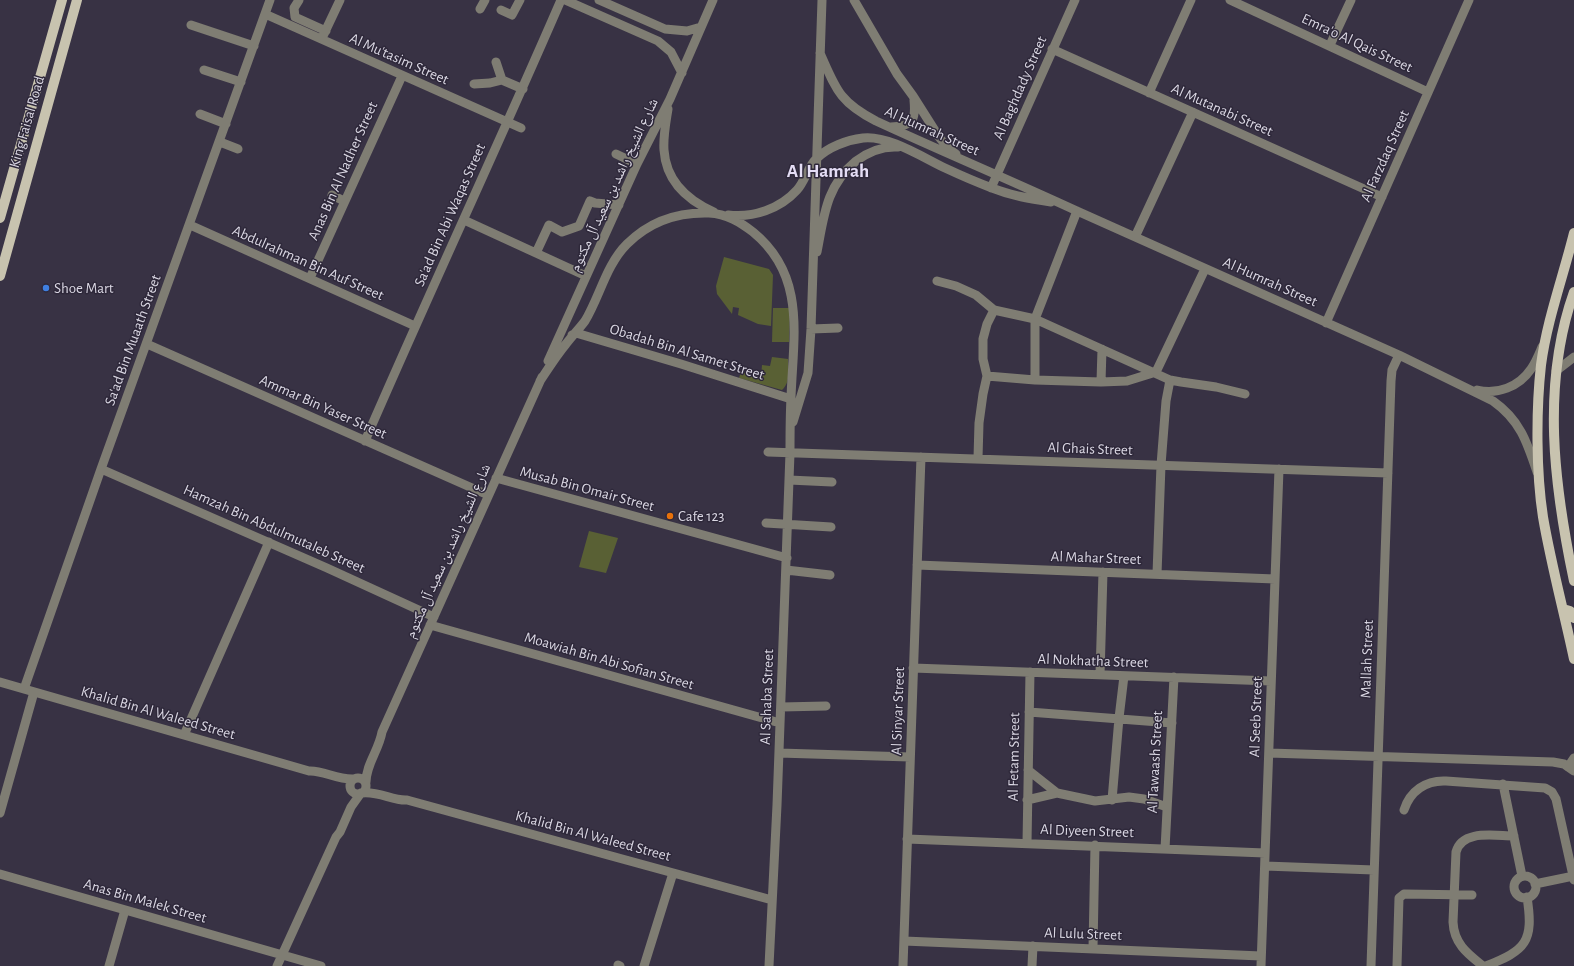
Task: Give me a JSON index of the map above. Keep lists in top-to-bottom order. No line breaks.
{"streets":{"main road":["King Faisal Road"],"street":["Emra'o Al Qais Street","Al Mu'tasim Street","Al Baghdady Street","Al Mutanabi Street","Al Humrah Street","Al Farzdaq Street","Anas Bin Al Nadher Street","شارع الشيخ راشد بن سعيد آل مكتوم","Sa'ad Bin Abi Waqas Street","Abdulrahman Bin Auf Street","Sa'ad Bin Muaath Street","Obadah Bin Al Samet Street","Ammar Bin Yaser Street","Al Ghais Street","Musab Bin Omair Street","Hamzah Bin Abdulmutaleb Street","Al Mahar Street","Mallah Street","Moawiah Bin Abi Sofian Street","Al Nokhatha Street","Al Sahaba Street","Al Sinyar Street","Khalid Bin Al Waleed Street","Al Seeb Street","Al Fetam Street","Al Tawaash Street","Al Diyeen Street","Anas Bin Malek Street","Al Lulu Street"]},"crossings":[["Emra'o Al Qais Street","Al Farzdaq Street"],["Al Mu'tasim Street","Anas Bin Al Nadher Street"],["Al Mu'tasim Street","Sa'ad Bin Abi Waqas Street"],["Al Mu'tasim Street","Sa'ad Bin Muaath Street"],["Al Baghdady Street","Al Mutanabi Street"],["Al Baghdady Street","Al Humrah Street"],["Al Mutanabi Street","Al Farzdaq Street"],["Al Humrah Street","Al Farzdaq Street"],["Al Humrah Street","Mallah Street"],["Anas Bin Al Nadher Street","Abdulrahman Bin Auf Street"],["شارع الشيخ راشد بن سعيد آل مكتوم","Obadah Bin Al Samet Street"],["شارع الشيخ راشد بن سعيد آل مكتوم","Ammar Bin Yaser Street"],["شارع الشيخ راشد بن سعيد آل مكتوم","Musab Bin Omair Street"],["شارع الشيخ راشد بن سعيد آل مكتوم","Hamzah Bin Abdulmutaleb Street"],["شارع الشيخ راشد بن سعيد آل مكتوم","Moawiah Bin Abi Sofian Street"],["شارع الشيخ راشد بن سعيد آل مكتوم","Al Sahaba Street"],["شارع الشيخ راشد بن سعيد آل مكتوم","Khalid Bin Al Waleed Street"],["Sa'ad Bin Abi Waqas Street","Abdulrahman Bin Auf Street"],["Sa'ad Bin Abi Waqas Street","Ammar Bin Yaser Street"],["Abdulrahman Bin Auf Street","Sa'ad Bin Muaath Street"],["Sa'ad Bin Muaath Street","Ammar Bin Yaser Street"],["Sa'ad Bin Muaath Street","Hamzah Bin Abdulmutaleb Street"],["Sa'ad Bin Muaath Street","Khalid Bin Al Waleed Street"],["Al Ghais Street","Mallah Street"],["Al Ghais Street","Al Sahaba Street"],["Al Ghais Street","Al Sinyar Street"],["Al Ghais Street","Al Seeb Street"],["Musab Bin Omair Street","Al Sahaba Street"],["Al Mahar Street","Al Sinyar Street"],["Al Mahar Street","Al Seeb Street"],["Moawiah Bin Abi Sofian Street","Al Sahaba Street"],["Al Nokhatha Street","Al Sinyar Street"],["Al Nokhatha Street","Al Seeb Street"],["Al Nokhatha Street","Al Fetam Street"],["Al Nokhatha Street","Al Tawaash Street"],["Al Sahaba Street","Khalid Bin Al Waleed Street"],["Al Sinyar Street","Al Diyeen Street"],["Al Sinyar Street","Al Lulu Street"],["Al Seeb Street","Al Diyeen Street"],["Al Seeb Street","Al Lulu Street"],["Al Fetam Street","Al Diyeen Street"],["Al Tawaash Street","Al Diyeen Street"]],"districts":["Al Hamrah"],"places":["Shoe Mart","Cafe 123"]}
